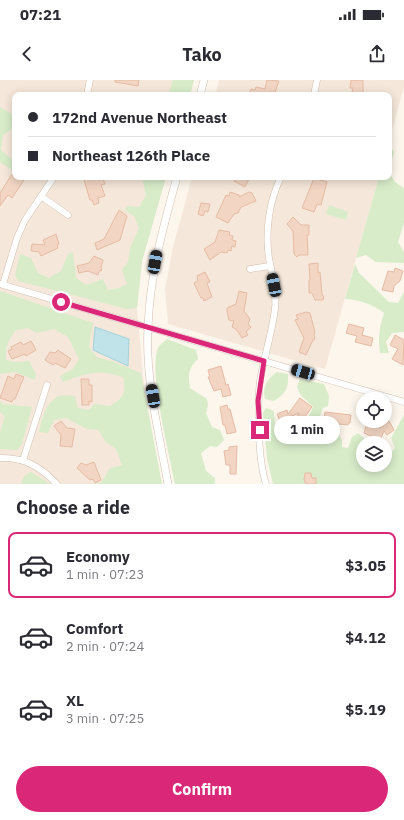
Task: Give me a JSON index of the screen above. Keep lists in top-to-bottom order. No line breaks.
{"page":{"status":"07:21","header":"Tako","banner":["172nd Avenue Northeast","Northeast 126th Place"],"bubble":"1 min","heading":"Choose a ride","list":[{"name":"Economy","note":"1 min · 07:23","value":"$3.05"},{"name":"Comfort","note":"2 min · 07:24","value":"$4.12"},{"name":"XL","note":"3 min · 07:25","value":"$5.19"}],"buttons":"Confirm"}}
